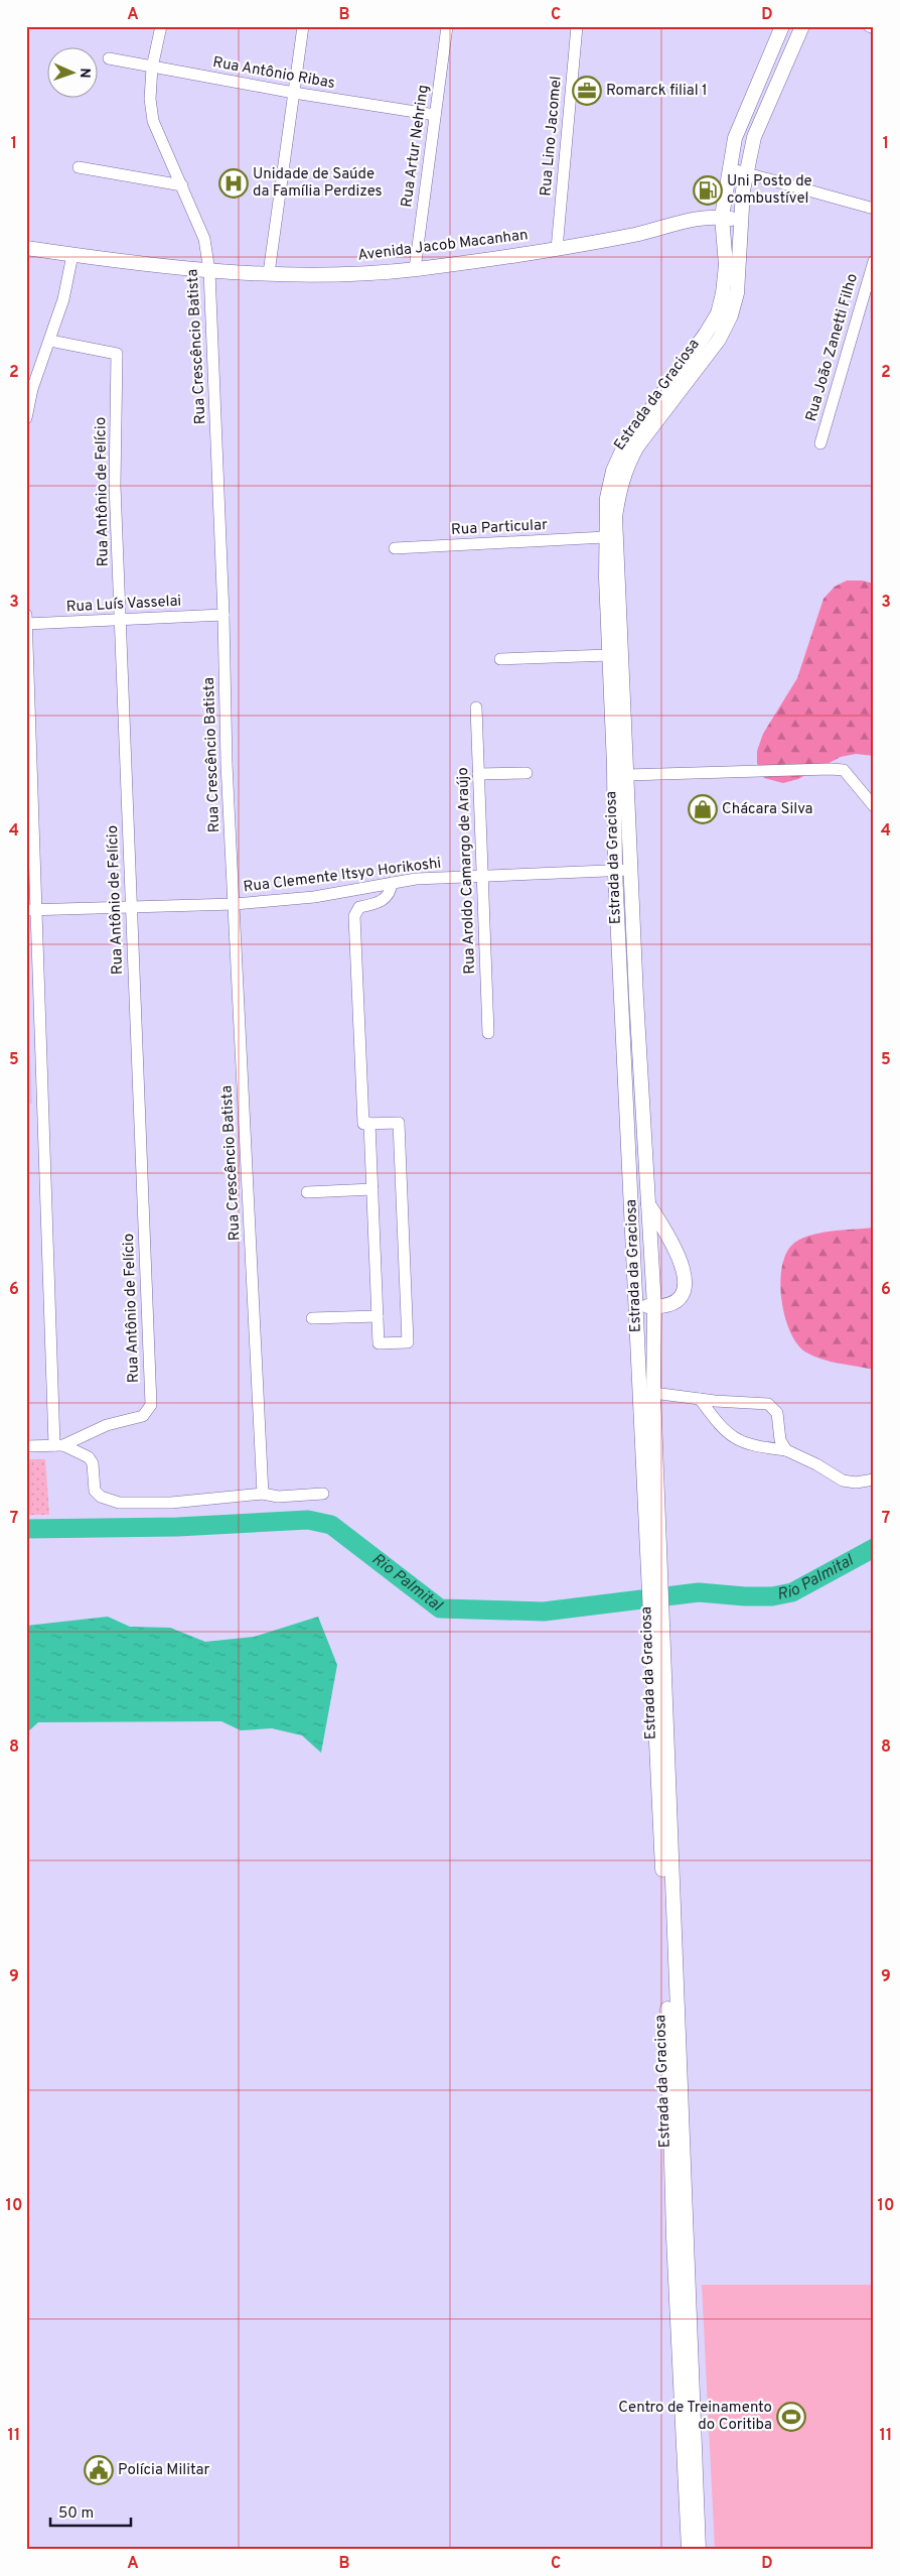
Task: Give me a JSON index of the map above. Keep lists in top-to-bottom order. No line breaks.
{"streets":{"main road":["Avenida Jacob Macanhan","Estrada da Graciosa"],"street":["Rua Antônio Ribas","Rua Lino Jacomel","Rua Artur Nehring","Rua Crescêncio Batista","Rua João Zanetti Filho","Rua Antônio de Felício","Rua Particular","Rua Luís Vasselai","Rua Aroldo Camargo de Araújo","Rua Clemente Itsyo Horikoshi"]},"crossings":[["Rua Antônio Ribas","Rua Artur Nehring"],["Rua Antônio Ribas","Rua Crescêncio Batista"],["Rua Lino Jacomel","Avenida Jacob Macanhan"],["Rua Artur Nehring","Avenida Jacob Macanhan"],["Avenida Jacob Macanhan","Rua Crescêncio Batista"],["Avenida Jacob Macanhan","Estrada da Graciosa"],["Rua Crescêncio Batista","Rua Luís Vasselai"],["Rua Crescêncio Batista","Rua Clemente Itsyo Horikoshi"],["Estrada da Graciosa","Rua Particular"],["Estrada da Graciosa","Rua Clemente Itsyo Horikoshi"],["Rua Antônio de Felício","Rua Luís Vasselai"],["Rua Antônio de Felício","Rua Clemente Itsyo Horikoshi"],["Rua Aroldo Camargo de Araújo","Rua Clemente Itsyo Horikoshi"]],"water":["Rio Palmital"],"places":{"office":["Romarck filial 1"],"hospital":["Unidade de Saúde da Família Perdizes"],"fuel station":["Uni Posto de combustível"],"shop":["Chácara Silva"],"sports":["Centro de Treinamento do Coritiba"],"public building":["Polícia Militar"]},"scale_bar":"50 m","north":"right","grid":{"columns":["A","B","C","D"],"rows":["1","2","3","4","5","6","7","8","9","10","11"]}}
